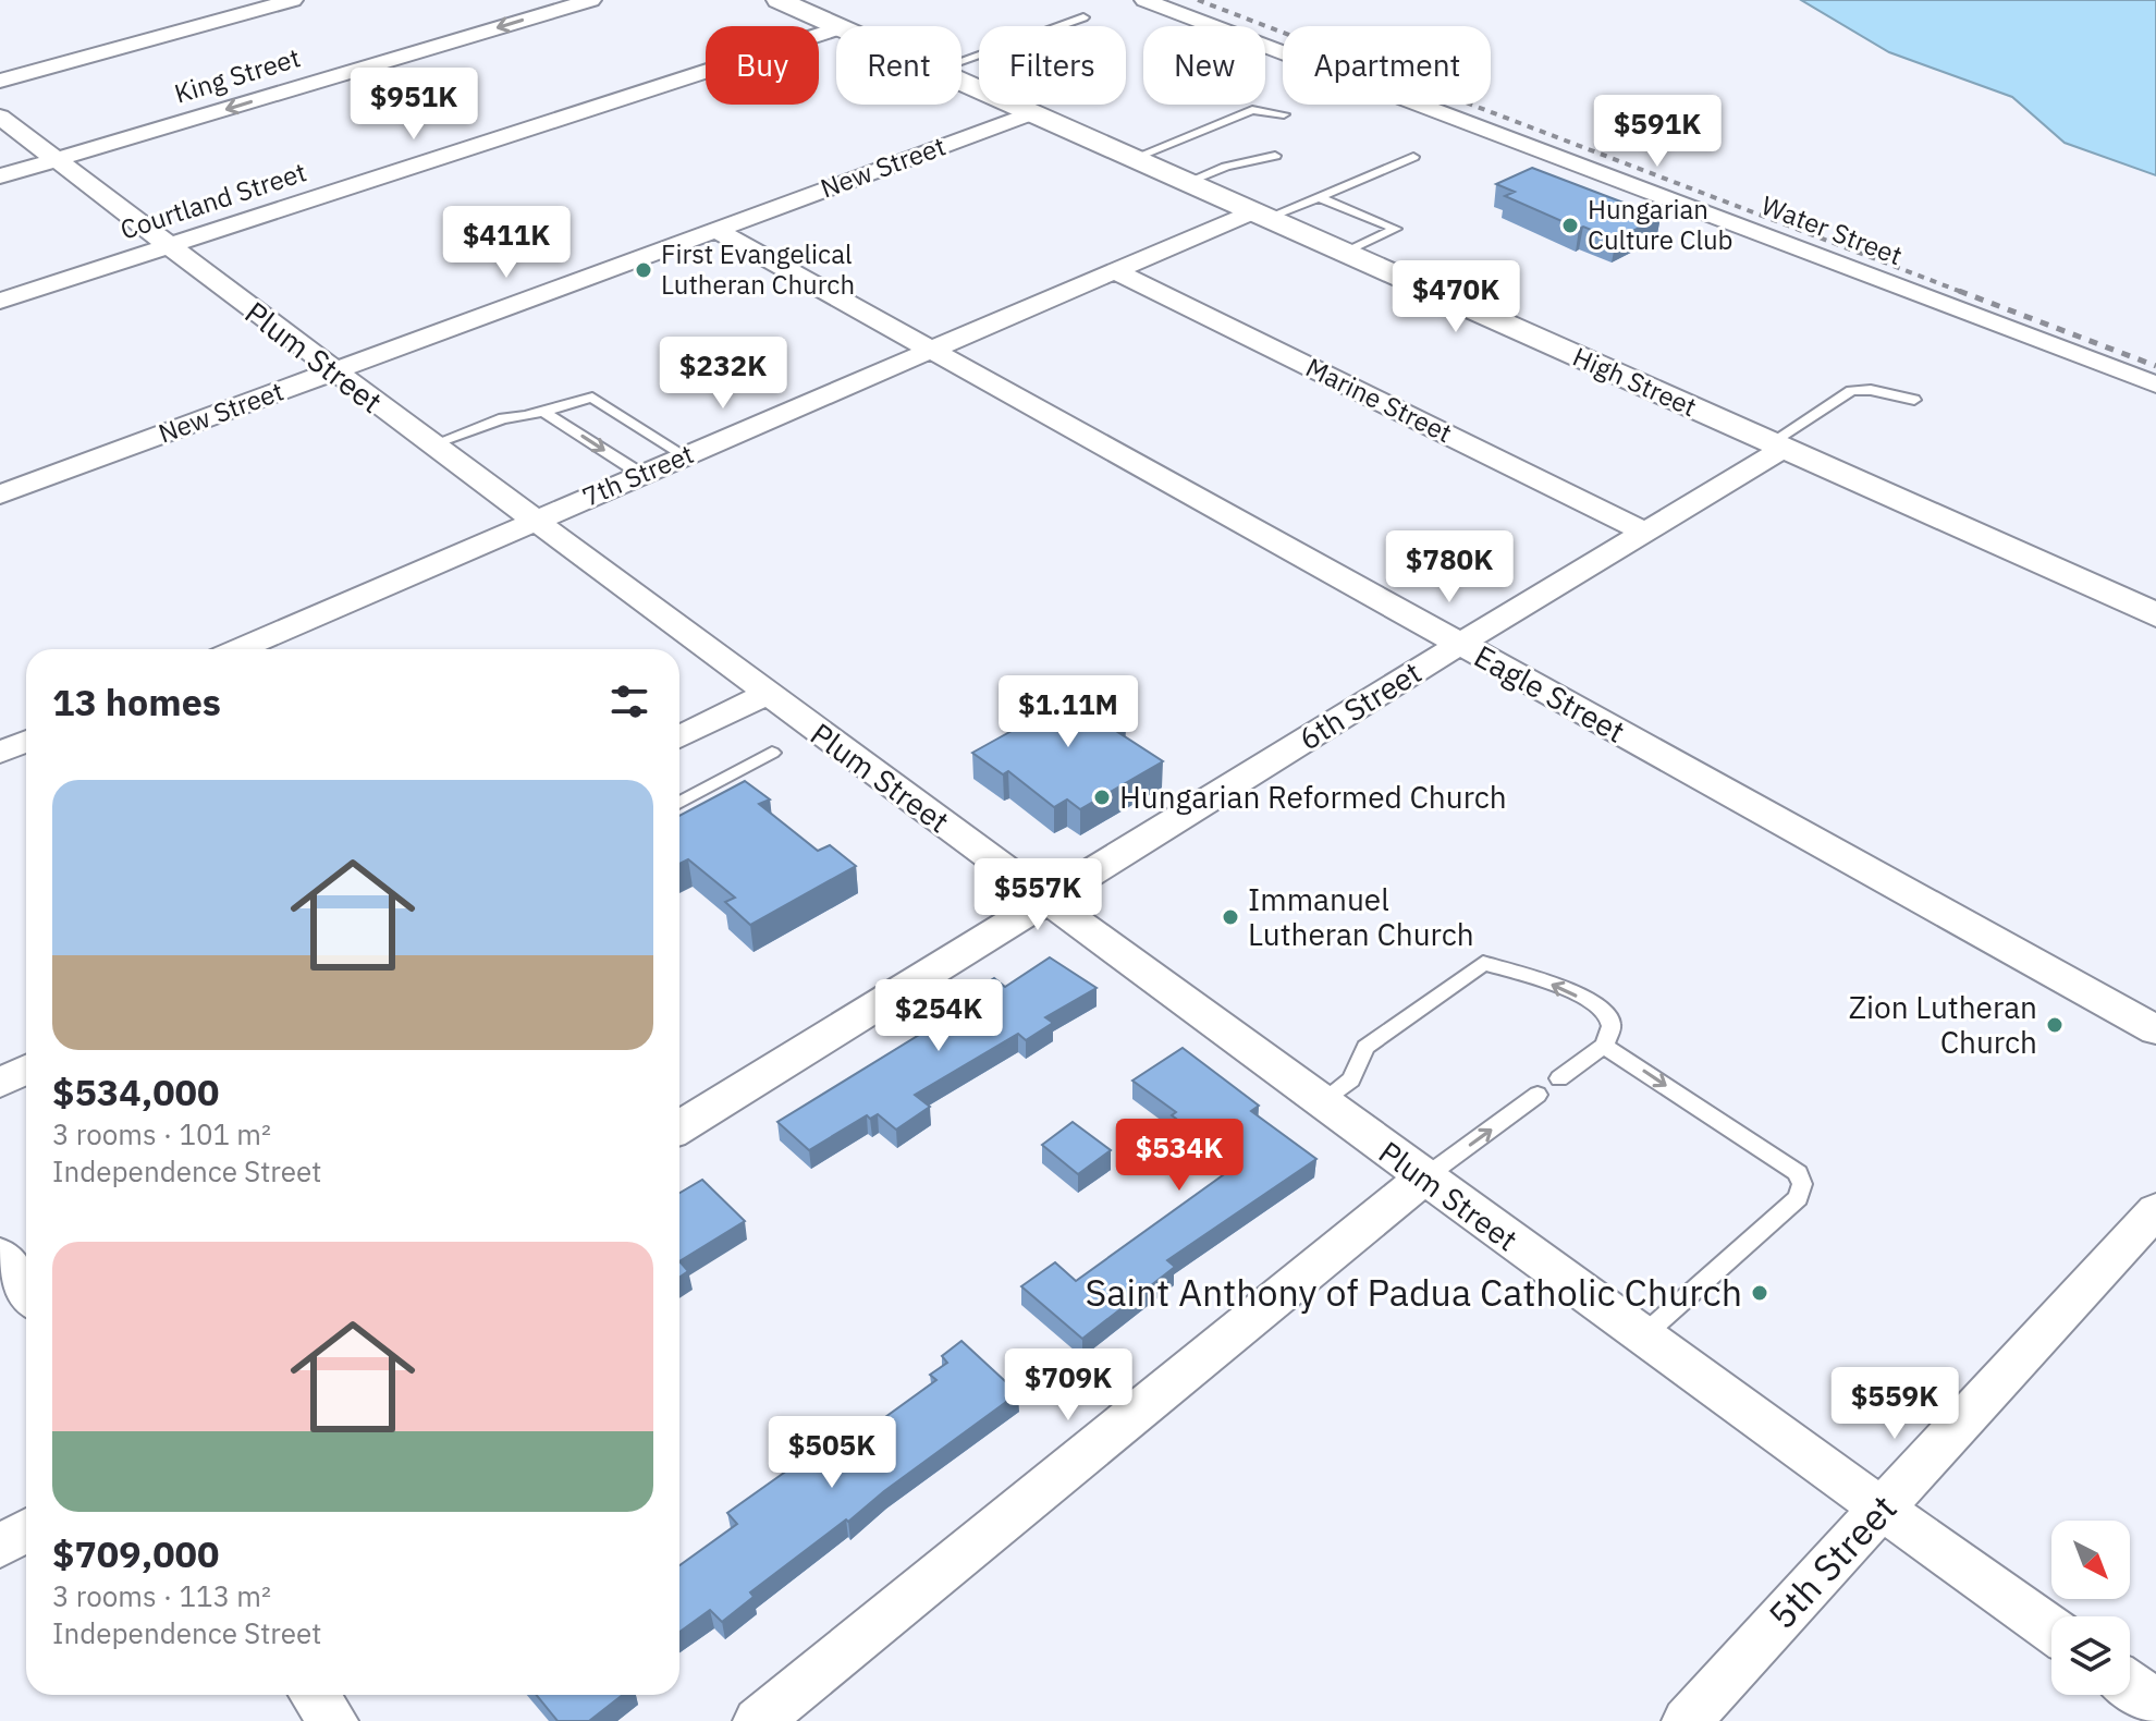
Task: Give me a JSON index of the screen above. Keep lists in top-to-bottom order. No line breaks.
{"streets":{"street":["King Street","New Street","Courtland Street","Water Street","Plum Street","High Street","Marine Street","7th Street","Eagle Street","6th Street","5th Street"]},"crossings":[["King Street","Plum Street"],["New Street","Plum Street"],["New Street","High Street"],["New Street","Eagle Street"],["Courtland Street","Plum Street"],["Plum Street","7th Street"],["Plum Street","6th Street"],["Plum Street","5th Street"],["High Street","7th Street"],["High Street","6th Street"],["Marine Street","7th Street"],["Marine Street","6th Street"],["7th Street","Eagle Street"],["Eagle Street","6th Street"]],"places":["Hungarian Culture Club","First Evangelical Lutheran Church","Hungarian Reformed Church","Immanuel Lutheran Church","Zion Lutheran Church","Saint Anthony of Padua Catholic Church"],"north":"bottom right","page":{"chip":["Buy","Rent","Filters","New","Apartment"],"price":["$951K","$591K","$411K","$470K","$232K","$780K","$1.11M","$557K","$254K","$534K","$709K","$559K","$505K"],"heading":"13 homes","list":[{"name":"$534,000","note":"3 rooms · 101 m² · Independence Street"},{"name":"$709,000","note":"3 rooms · 113 m² · Independence Street"}]}}
